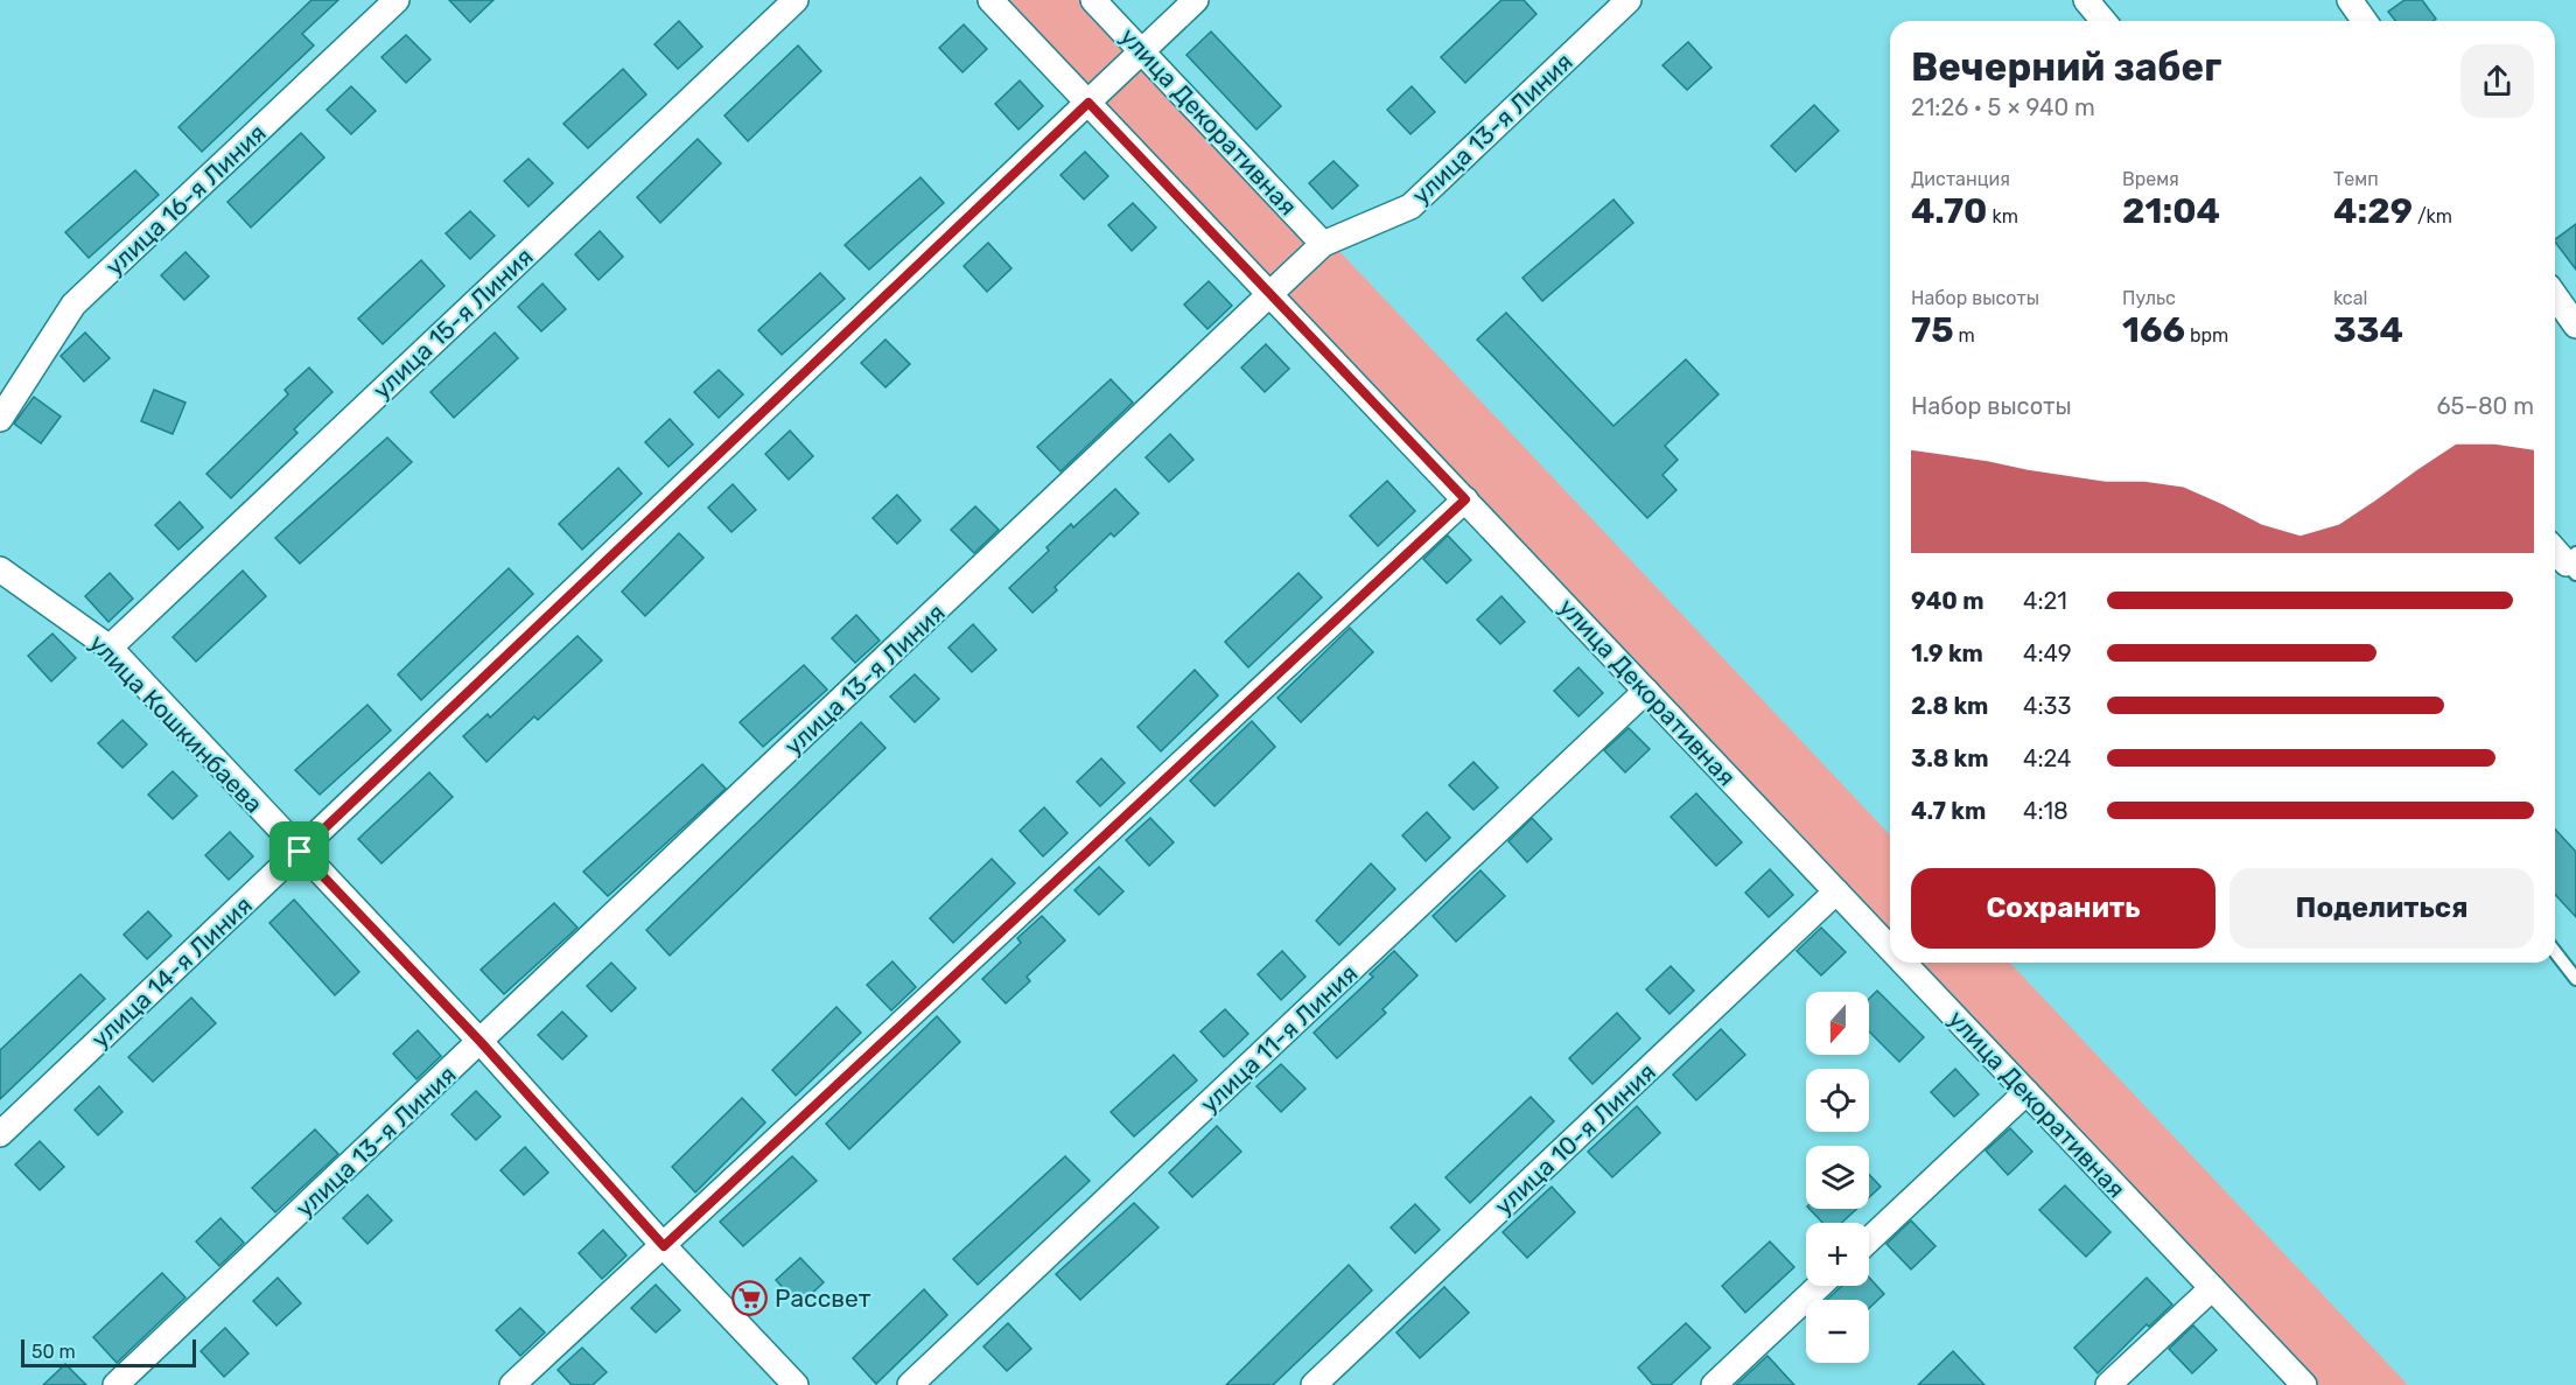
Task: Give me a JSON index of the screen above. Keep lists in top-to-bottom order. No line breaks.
{"streets":{"street":["улица Декоративная","улица 13-я Линия","улица 16-я Линия","улица 15-я Линия","улица Кошкинбаева","улица 14-я Линия","улица 11-я Линия","улица 10-я Линия"]},"crossings":[["улица Декоративная","улица 13-я Линия"],["улица Декоративная","улица 14-я Линия"],["улица Декоративная","улица 11-я Линия"],["улица Декоративная","улица 10-я Линия"],["улица 13-я Линия","улица Кошкинбаева"],["улица 15-я Линия","улица Кошкинбаева"],["улица Кошкинбаева","улица 14-я Линия"]],"places":{"supermarket":["Рассвет"]},"scale_bar":"50 m","north":"bottom","page":{"heading":["Вечерний забег","21:26 · 5 × 940 m"],"stats":[["Дистанция","4.70 km"],["Время","21:04"],["Темп","4:29 /km"],["Набор высоты","75 m"],["Пульс","166 bpm"],["kcal","334"]],"chart":["Набор высоты","65–80 m"],"list":[{"name":"940 m","note":"4:21"},{"name":"1.9 km","note":"4:49"},{"name":"2.8 km","note":"4:33"},{"name":"3.8 km","note":"4:24"},{"name":"4.7 km","note":"4:18"}],"buttons":["Сохранить","Поделиться"],"map_buttons":["+","−"],"scale":"50 m"}}
